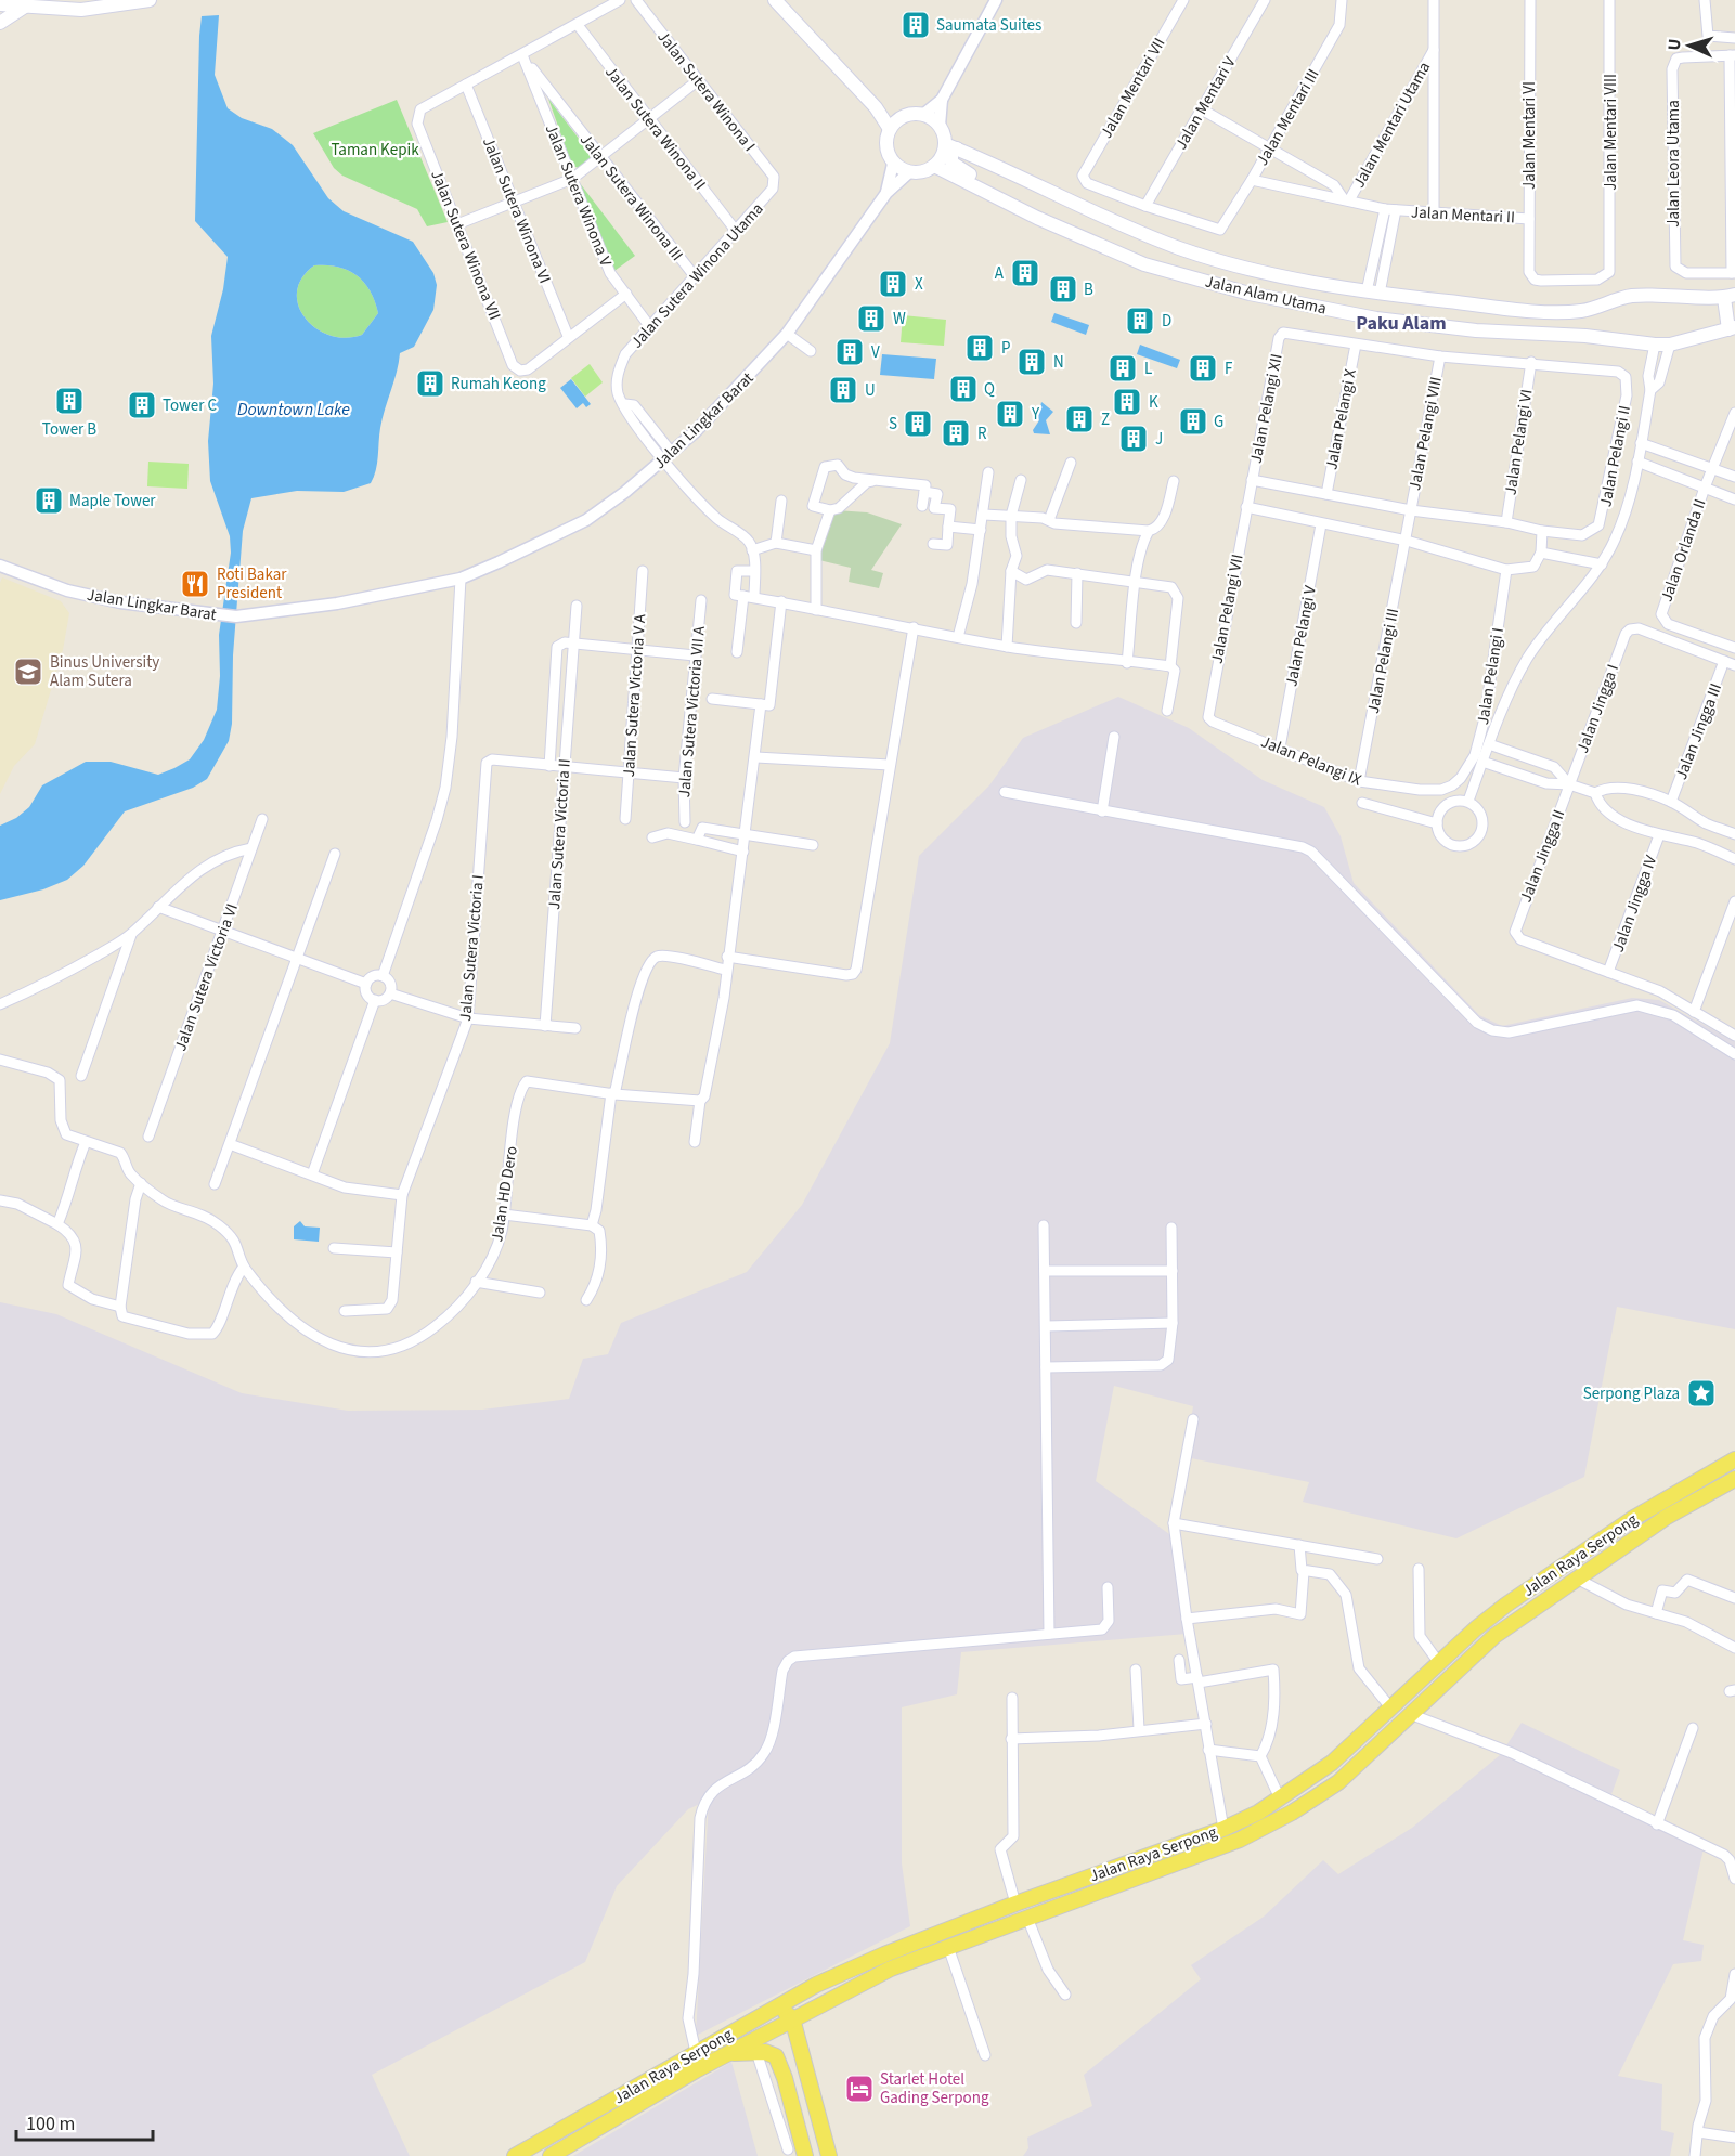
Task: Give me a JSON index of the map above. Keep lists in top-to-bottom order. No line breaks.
{"streets":{"main road":["Jalan Alam Utama","Jalan Raya Serpong"],"street":["Jalan Mentari VII","Jalan Sutera Winona I","Jalan Mentari V","Jalan Mentari III","Jalan Mentari Utama","Jalan Sutera Winona II","Jalan Mentari VIII","Jalan Mentari VI","Jalan Leora Utama","Jalan Sutera Winona V","Jalan Sutera Winona III","Jalan Sutera Winona VI","Jalan Mentari II","Jalan Sutera Winona VII","Jalan Sutera Winona Utama","Jalan Pelangi XII","Jalan Pelangi X","Jalan Lingkar Barat","Jalan Pelangi VIII","Jalan Pelangi VI","Jalan Pelangi II","Jalan Orlanda II","Jalan Pelangi VII","Jalan Pelangi V","Jalan Pelangi III","Jalan Pelangi I","Jalan Sutera Victoria V A","Jalan Jingga I","Jalan Sutera Victoria VII A","Jalan Jingga III","Jalan Pelangi IX","Jalan Sutera Victoria II","Jalan Jingga II","Jalan Jingga IV","Jalan Sutera Victoria I","Jalan Sutera Victoria VI","Jalan HD Dero"]},"crossings":[["Jalan Mentari VII","Jalan Mentari V"],["Jalan Mentari VII","Jalan Mentari III"],["Jalan Sutera Winona I","Jalan Sutera Winona Utama"],["Jalan Mentari V","Jalan Mentari III"],["Jalan Mentari III","Jalan Mentari II"],["Jalan Mentari Utama","Jalan Mentari II"],["Jalan Sutera Winona II","Jalan Sutera Winona Utama"],["Jalan Mentari VIII","Jalan Mentari VI"],["Jalan Mentari VI","Jalan Mentari II"],["Jalan Sutera Winona V","Jalan Sutera Winona III"],["Jalan Sutera Winona V","Jalan Sutera Winona Utama"],["Jalan Sutera Winona III","Jalan Sutera Winona Utama"],["Jalan Sutera Winona VI","Jalan Sutera Winona VII"],["Jalan Sutera Winona Utama","Jalan Lingkar Barat"],["Jalan Alam Utama","Jalan Lingkar Barat"],["Jalan Pelangi XII","Jalan Pelangi X"],["Jalan Pelangi XII","Jalan Pelangi VII"],["Jalan Pelangi VIII","Jalan Pelangi III"],["Jalan Pelangi VI","Jalan Pelangi II"],["Jalan Pelangi VII","Jalan Pelangi IX"],["Jalan Pelangi V","Jalan Pelangi IX"],["Jalan Pelangi III","Jalan Pelangi IX"],["Jalan Pelangi I","Jalan Pelangi IX"],["Jalan Jingga I","Jalan Jingga III"],["Jalan Jingga I","Jalan Jingga II"],["Jalan Sutera Victoria II","Jalan Sutera Victoria I"],["Jalan Jingga II","Jalan Jingga IV"]],"districts":["Paku Alam"],"water":["Downtown Lake"],"parks":["Taman Kepik"],"places":{"building":["Saumata Suites","A","X","B","W","D","P","V","N","L","F","Rumah Keong","Q","U","Tower B","K","Tower C","Y","Z","G","S","R","J","Maple Tower"],"restaurant":["Roti Bakar President"],"school or university":["Binus University Alam Sutera"],"place":["Serpong Plaza"],"hotel":["Starlet Hotel Gading Serpong"]},"scale_bar":"100 m","north":"left"}
